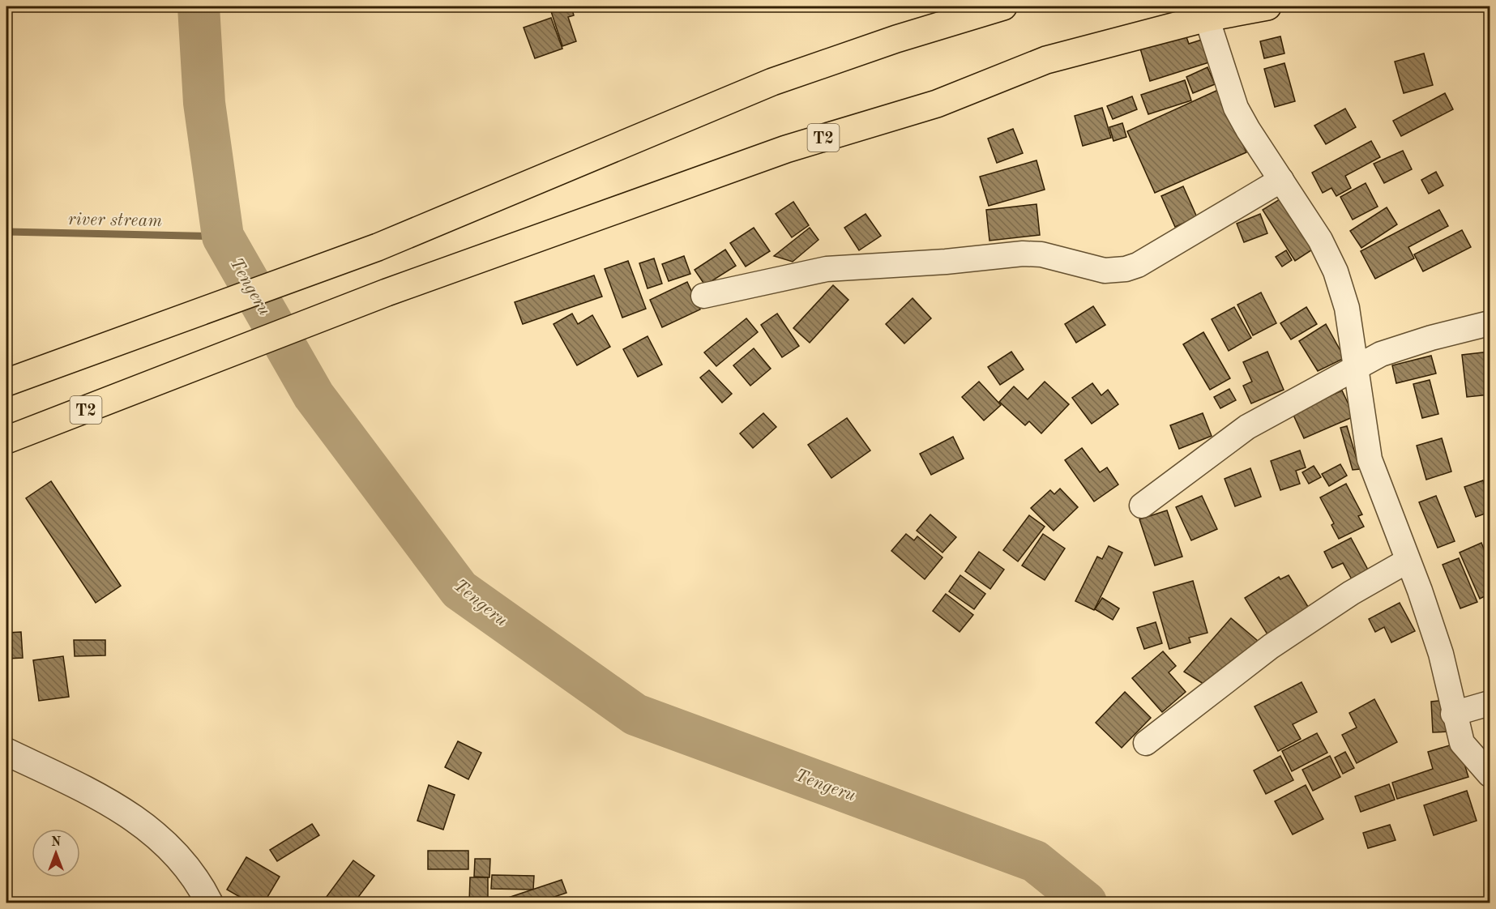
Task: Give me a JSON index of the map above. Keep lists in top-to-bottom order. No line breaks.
{"streets":{"highway":["T2"]},"water":["river stream","Tengeru"],"north":"top"}
